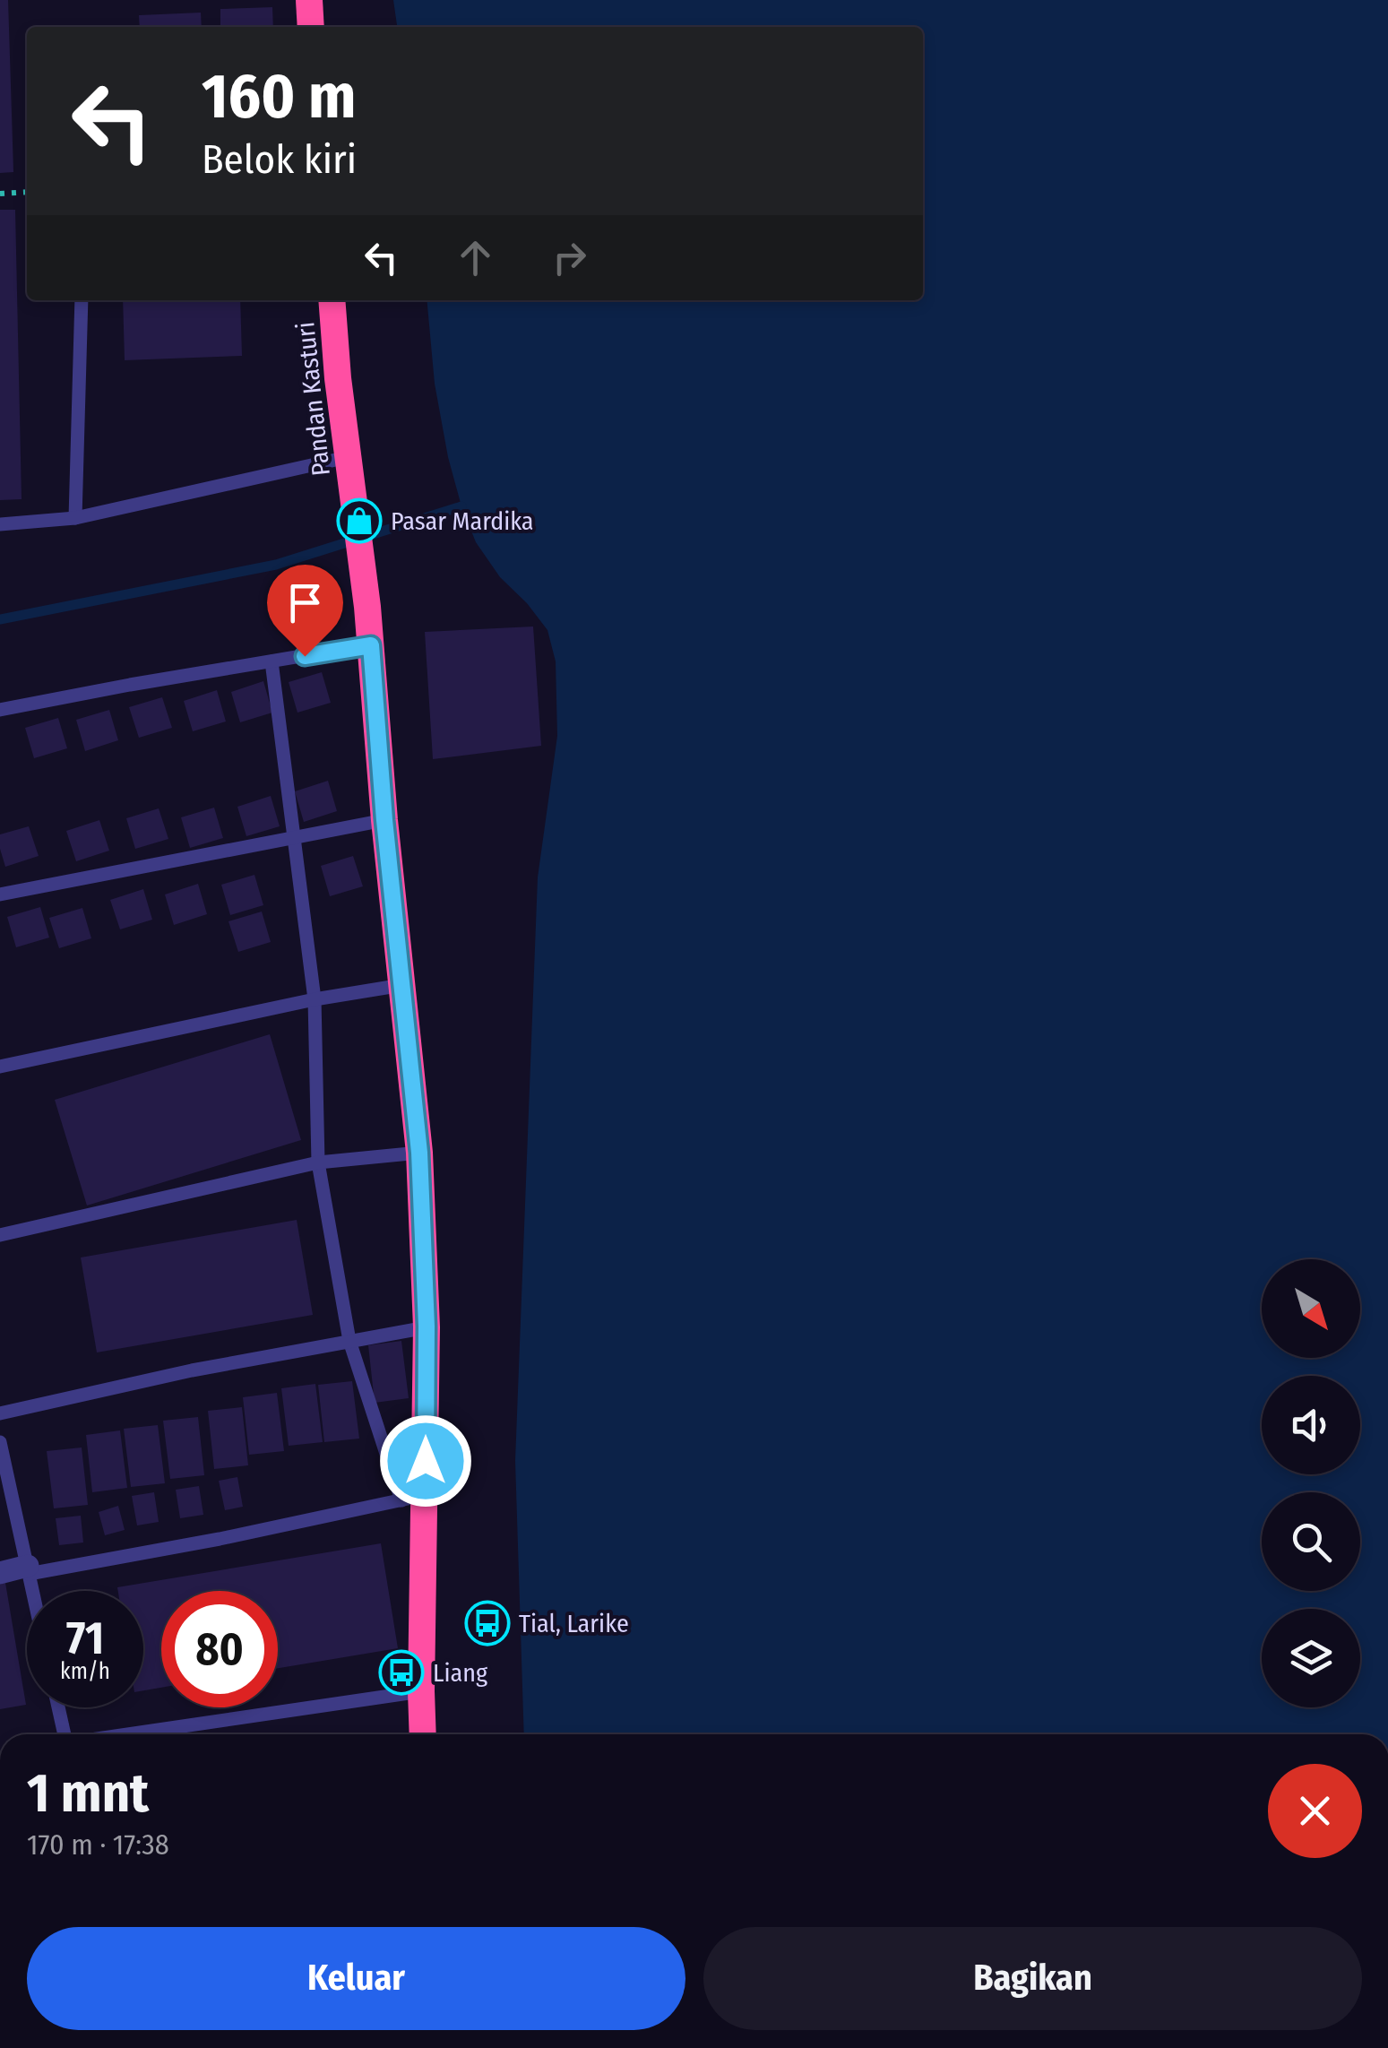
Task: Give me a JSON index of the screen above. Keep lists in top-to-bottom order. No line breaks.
{"streets":{"highway":["Pandan Kasturi"]},"places":{"shop":["Pasar Mardika"],"bus stop":["Tial, Larike","Liang"]},"north":"bottom right","page":{"turn":["160 m","Belok kiri"],"speed":"71 km/h","limit":"80","heading":["1 mnt","170 m · 17:38"],"buttons":["Keluar","Bagikan"]}}
